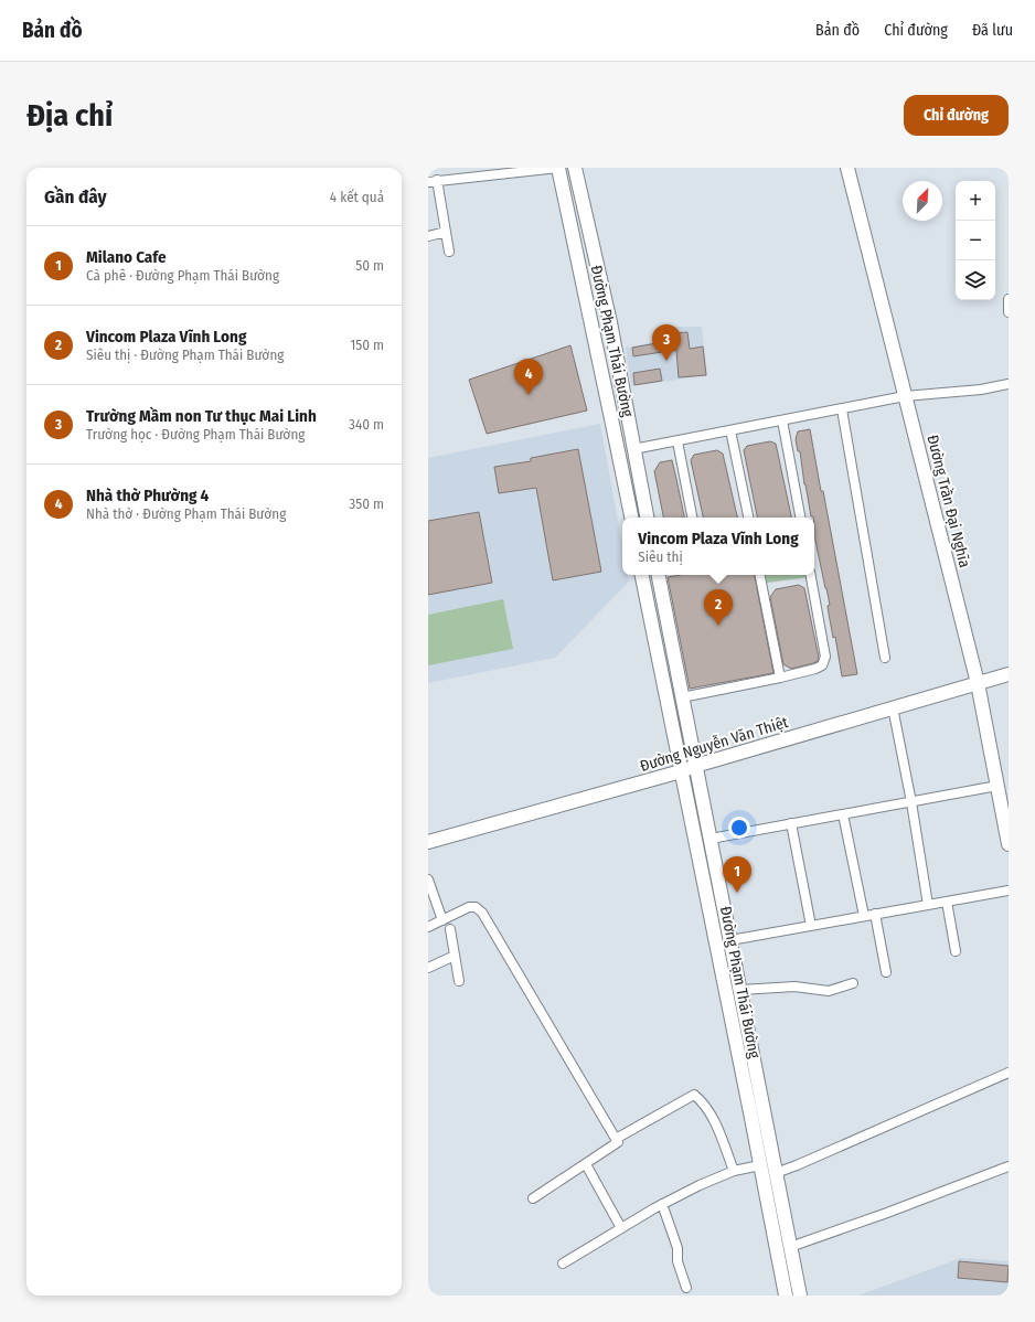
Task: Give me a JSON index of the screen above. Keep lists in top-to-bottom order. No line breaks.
{"streets":{"main road":["Đường Phạm Thái Bường","Đường Trần Đại Nghĩa","Đường Nguyễn Văn Thiệt"]},"crossings":[["Đường Phạm Thái Bường","Đường Nguyễn Văn Thiệt"],["Đường Trần Đại Nghĩa","Đường Nguyễn Văn Thiệt"]],"north":"top right","page":{"header":"Bản đồ","nav":["Bản đồ","Chỉ đường","Đã lưu"],"buttons":"Chỉ đường","title":"Địa chỉ","heading":["Gần đây","4 kết quả"],"map_buttons":["+","−"],"list":[{"mark":"1","name":"Milano Cafe","note":"Cà phê · Đường Phạm Thái Bường","value":"50 m"},{"mark":"2","name":"Vincom Plaza Vĩnh Long","note":"Siêu thị · Đường Phạm Thái Bường","value":"150 m"},{"mark":"3","name":"Trường Mầm non Tư thục Mai Linh","note":"Trường học · Đường Phạm Thái Bường","value":"340 m"},{"mark":"4","name":"Nhà thờ Phường 4","note":"Nhà thờ · Đường Phạm Thái Bường","value":"350 m"}],"pins":["3","4","2","1"],"popup":["Vincom Plaza Vĩnh Long","Siêu thị"]}}
